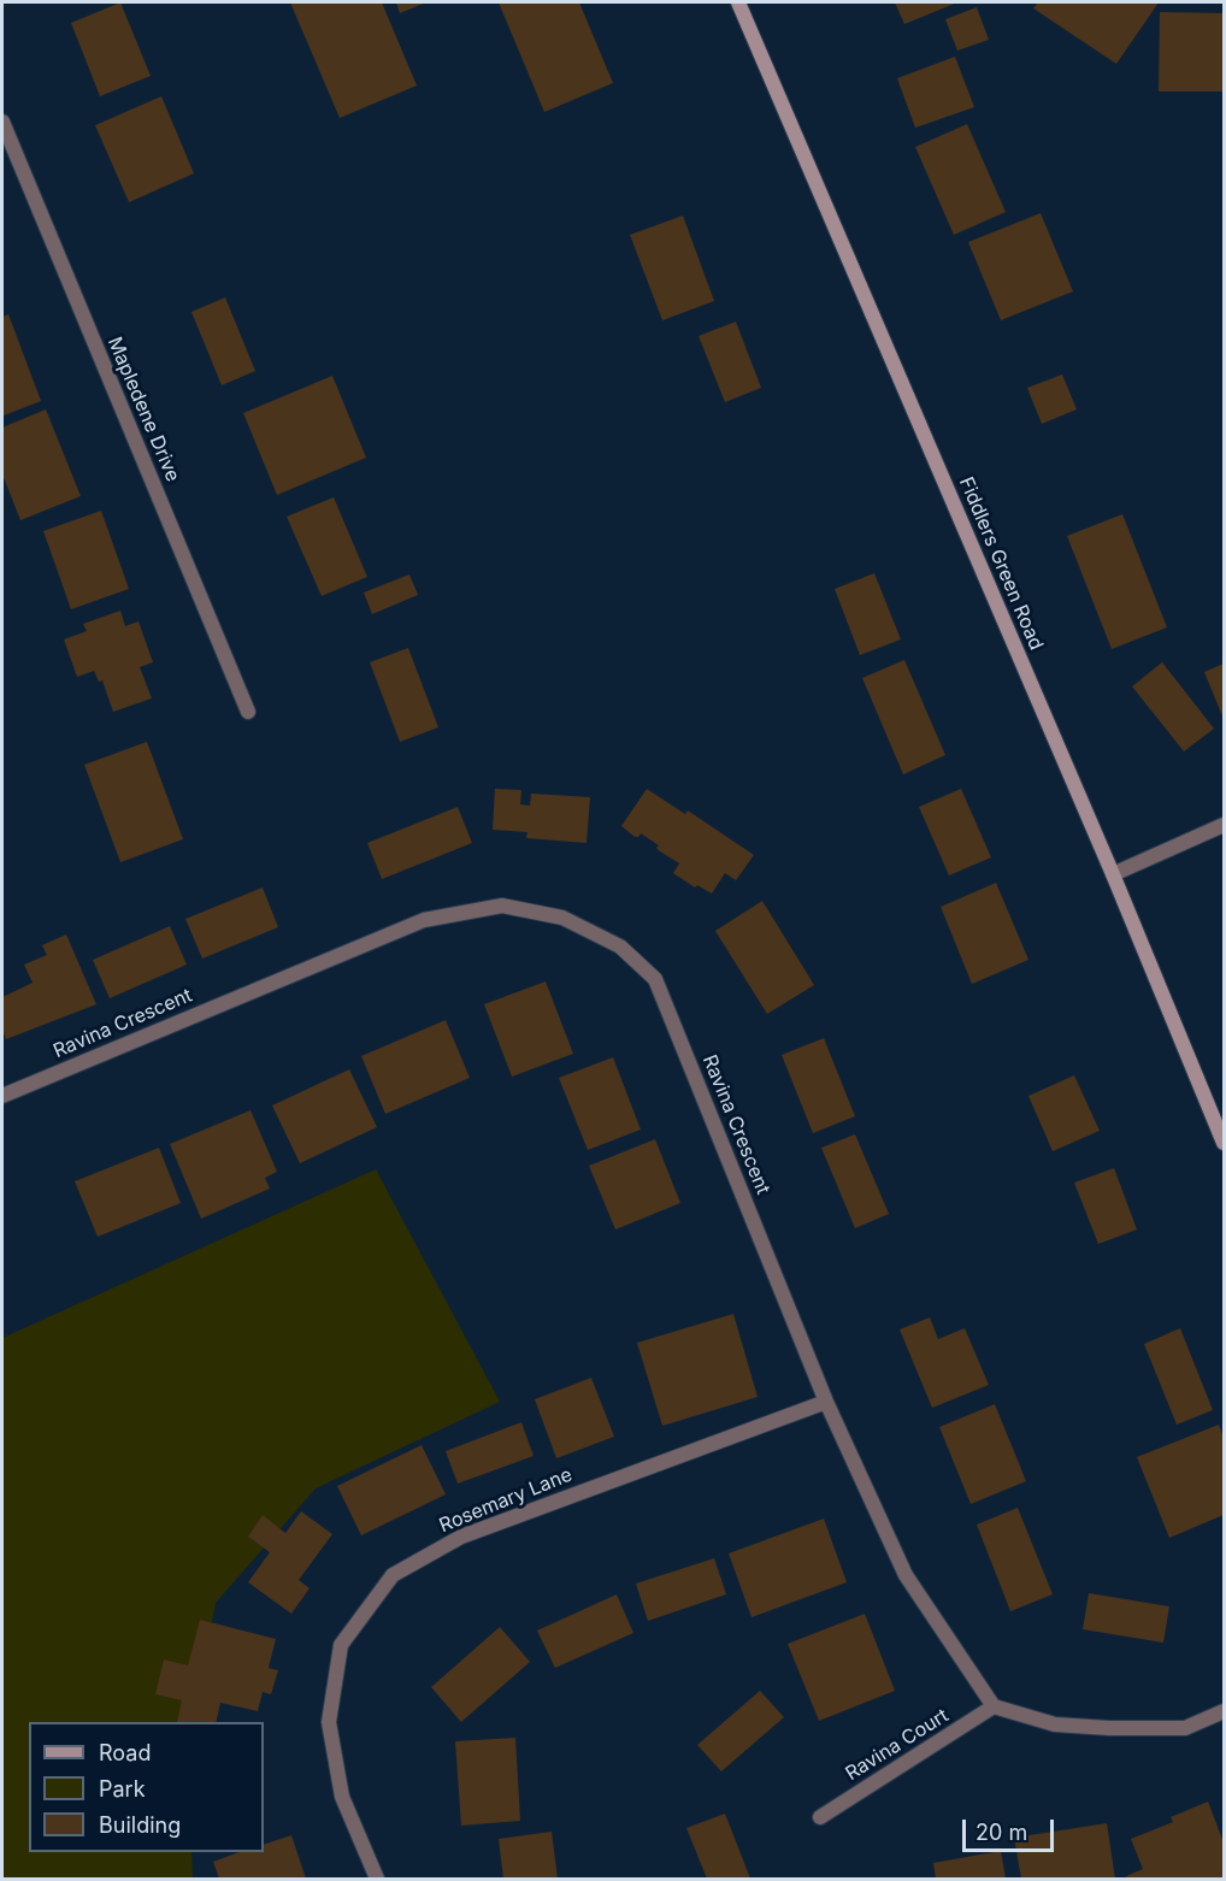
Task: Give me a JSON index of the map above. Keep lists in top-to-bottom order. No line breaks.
{"streets":{"main road":["Fiddlers Green Road"],"street":["Mapledene Drive","Ravina Crescent","Rosemary Lane","Ravina Court"]},"crossings":[["Ravina Crescent","Rosemary Lane"],["Ravina Crescent","Ravina Court"]],"legend":["Road","Park","Building"],"scale_bar":"20 m"}
